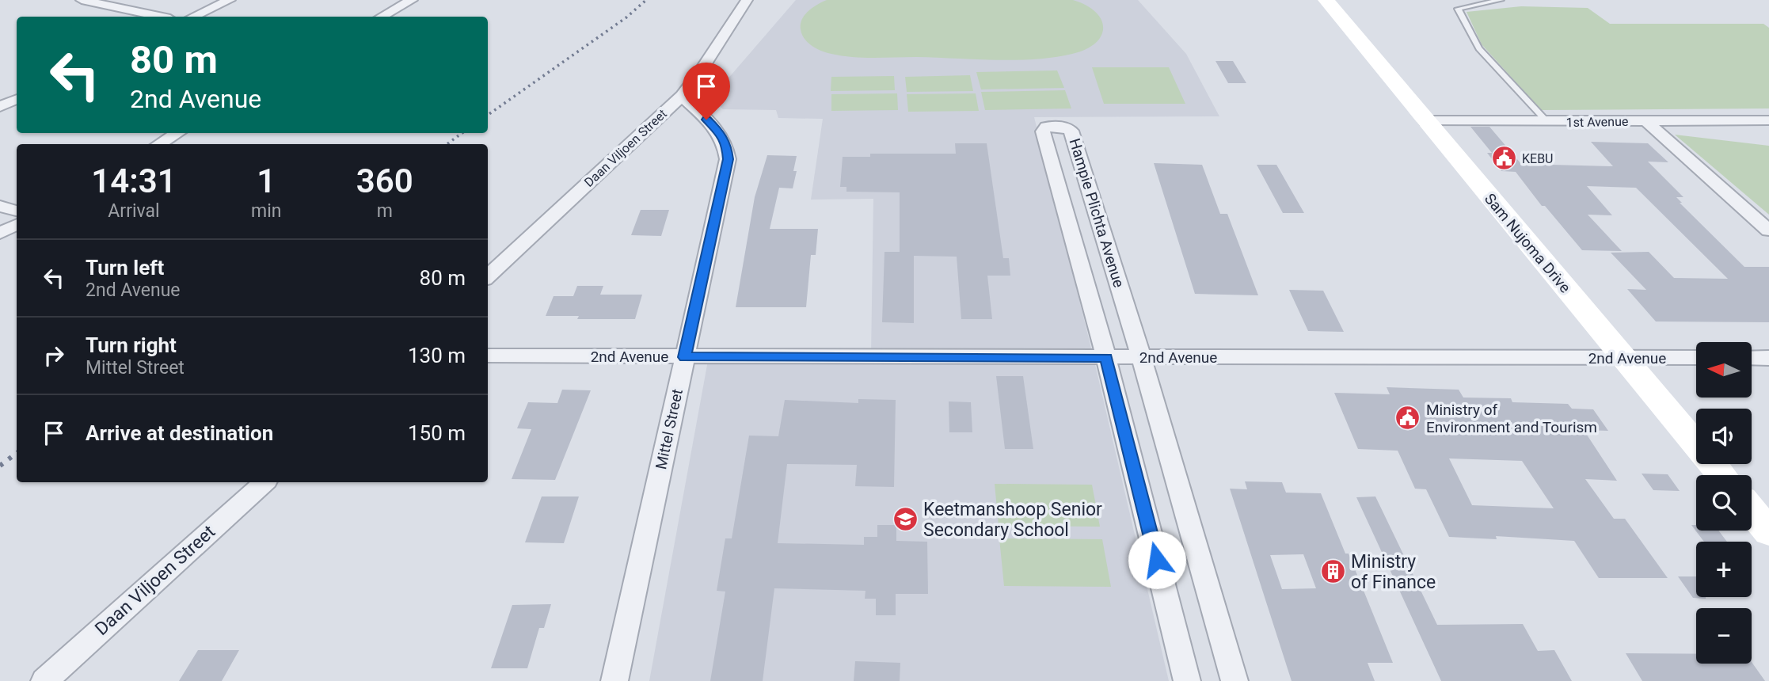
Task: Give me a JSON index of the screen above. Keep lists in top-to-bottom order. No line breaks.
{"streets":{"main road":["Sam Nujoma Drive"],"street":["1st Avenue","Daan Viljoen Street","Hampie Plichta Avenue","2nd Avenue","Mittel Street"]},"crossings":[["1st Avenue","Sam Nujoma Drive"],["Daan Viljoen Street","Mittel Street"],["Hampie Plichta Avenue","2nd Avenue"],["Sam Nujoma Drive","2nd Avenue"],["2nd Avenue","Mittel Street"]],"places":{"public building":["KEBU","Ministry of Environment and Tourism"],"school or university":["Keetmanshoop Senior Secondary School"],"building":["Ministry of Finance"]},"north":"left","page":{"turn":["80 m","2nd Avenue"],"eta":["14:31","Arrival","1","min","360","m"],"list":[{"name":"Turn left","note":"2nd Avenue","value":"80 m"},{"name":"Turn right","note":"Mittel Street","value":"130 m"},{"name":"Arrive at destination","value":"150 m"}],"map_buttons":["+","−"]}}
